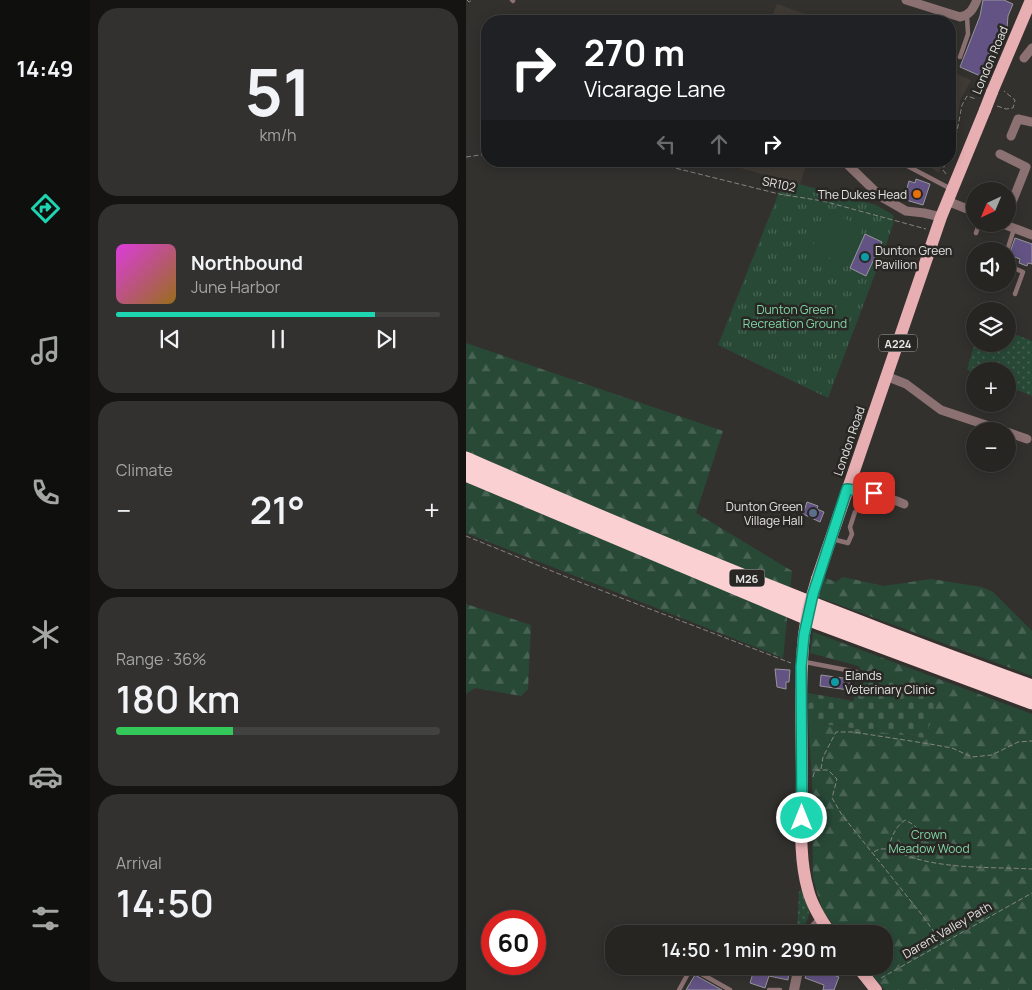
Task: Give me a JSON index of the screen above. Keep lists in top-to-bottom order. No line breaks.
{"streets":{"highway":["M26"],"main road":["London Road","A224"],"path":["SR102","Darent Valley Path"]},"crossings":[["London Road","SR102"],["London Road","A224"]],"parks":["Dunton Green Recreation Ground","Crown Meadow Wood"],"places":["The Dukes Head","Dunton Green Pavilion","Dunton Green Village Hall","Elands Veterinary Clinic"],"north":"bottom left","page":{"tabs":"14:49","tile":[["51","km/h"],"Climate",["Range · 36%","180 km"],["Arrival","14:50"]],"turn":["270 m","Vicarage Lane"],"map_buttons":["+","−"],"song":["Northbound","June Harbor"],"heat":["−","21°","+"],"limit":"60","trip":"14:50 · 1 min · 290 m"}}
